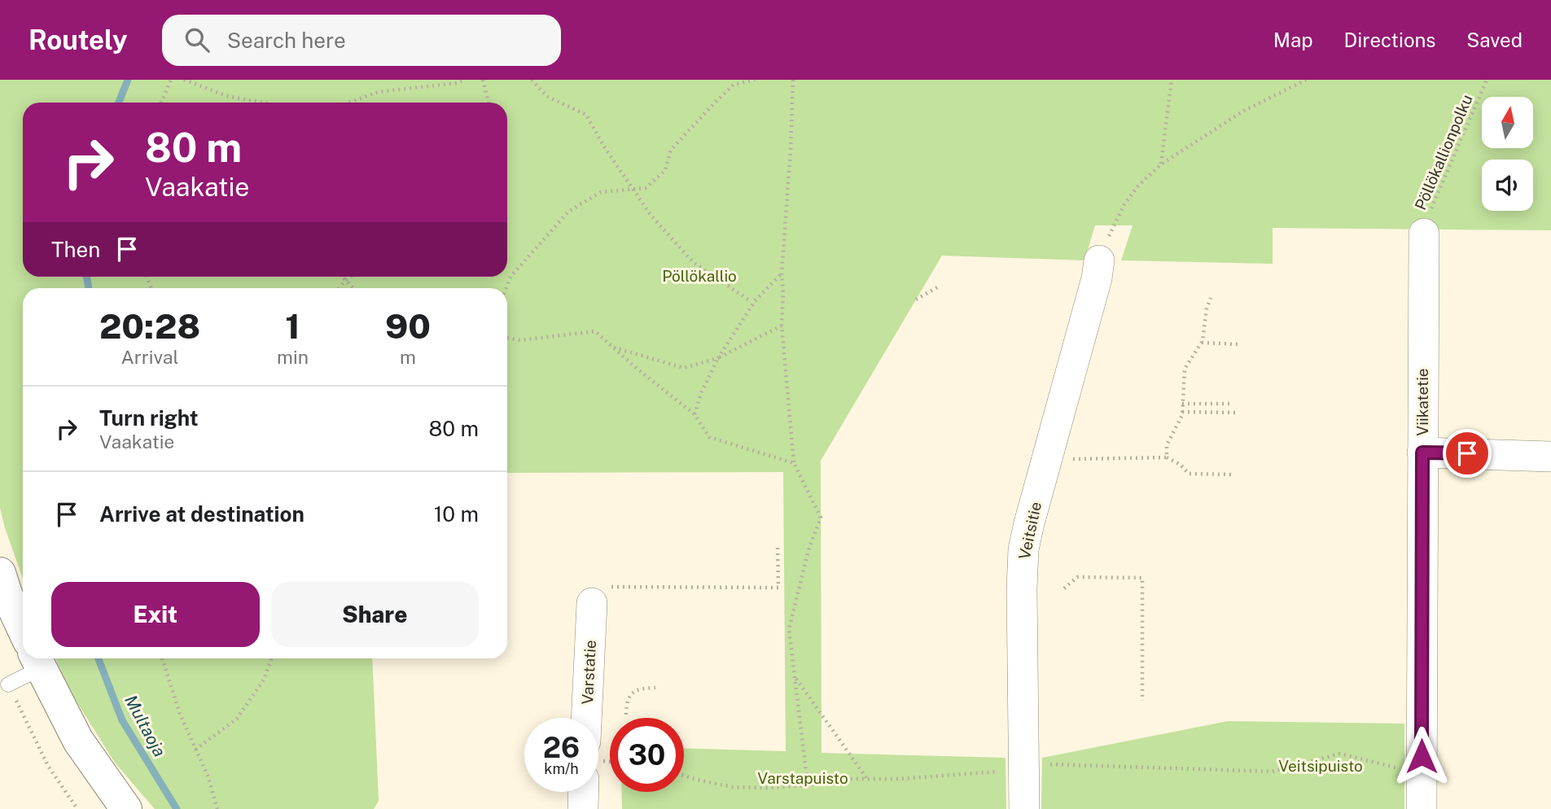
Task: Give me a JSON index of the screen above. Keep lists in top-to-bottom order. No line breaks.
{"streets":{"street":["Viikatetie","Veitsitie","Varstatie"],"path":["Pöllökallionpolku"]},"crossings":[["Pöllökallionpolku","Viikatetie"]],"water":["Multaoja"],"parks":["Pöllökallio","Veitsipuisto","Varstapuisto"],"north":"top","page":{"header":"Routely","search":"Search here","nav":["Map","Directions","Saved"],"turn":["80 m","Vaakatie"],"then":"Then","eta":["20:28","Arrival","1","min","90","m"],"list":[{"name":"Turn right","note":"Vaakatie","value":"80 m"},{"name":"Arrive at destination","value":"10 m"}],"buttons":["Exit","Share"],"speed":"26 km/h","limit":"30"}}
